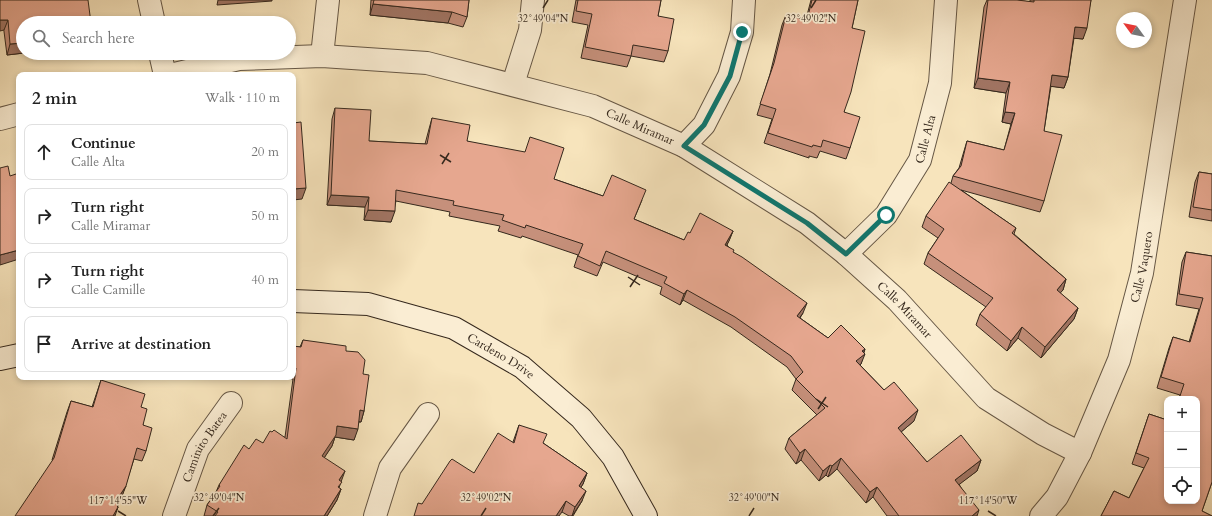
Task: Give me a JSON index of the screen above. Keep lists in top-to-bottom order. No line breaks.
{"streets":{"street":["Calle Miramar","Calle Alta","Calle Vaquero","Cardeno Drive","Caminito Batea"]},"crossings":[["Calle Miramar","Calle Alta"],["Calle Miramar","Calle Vaquero"]],"north":"top left","page":{"search":"Search here","heading":["2 min","Walk · 110 m"],"list":[["Continue","Calle Alta","20 m"],["Turn right","Calle Miramar","50 m"],["Turn right","Calle Camille","40 m"],"Arrive at destination"],"map_buttons":["+","−"]},"coordinates":["32°49'04\"N","32°49'02\"N","32°49'00\"N","117°14'55\"W","117°14'50\"W"]}
